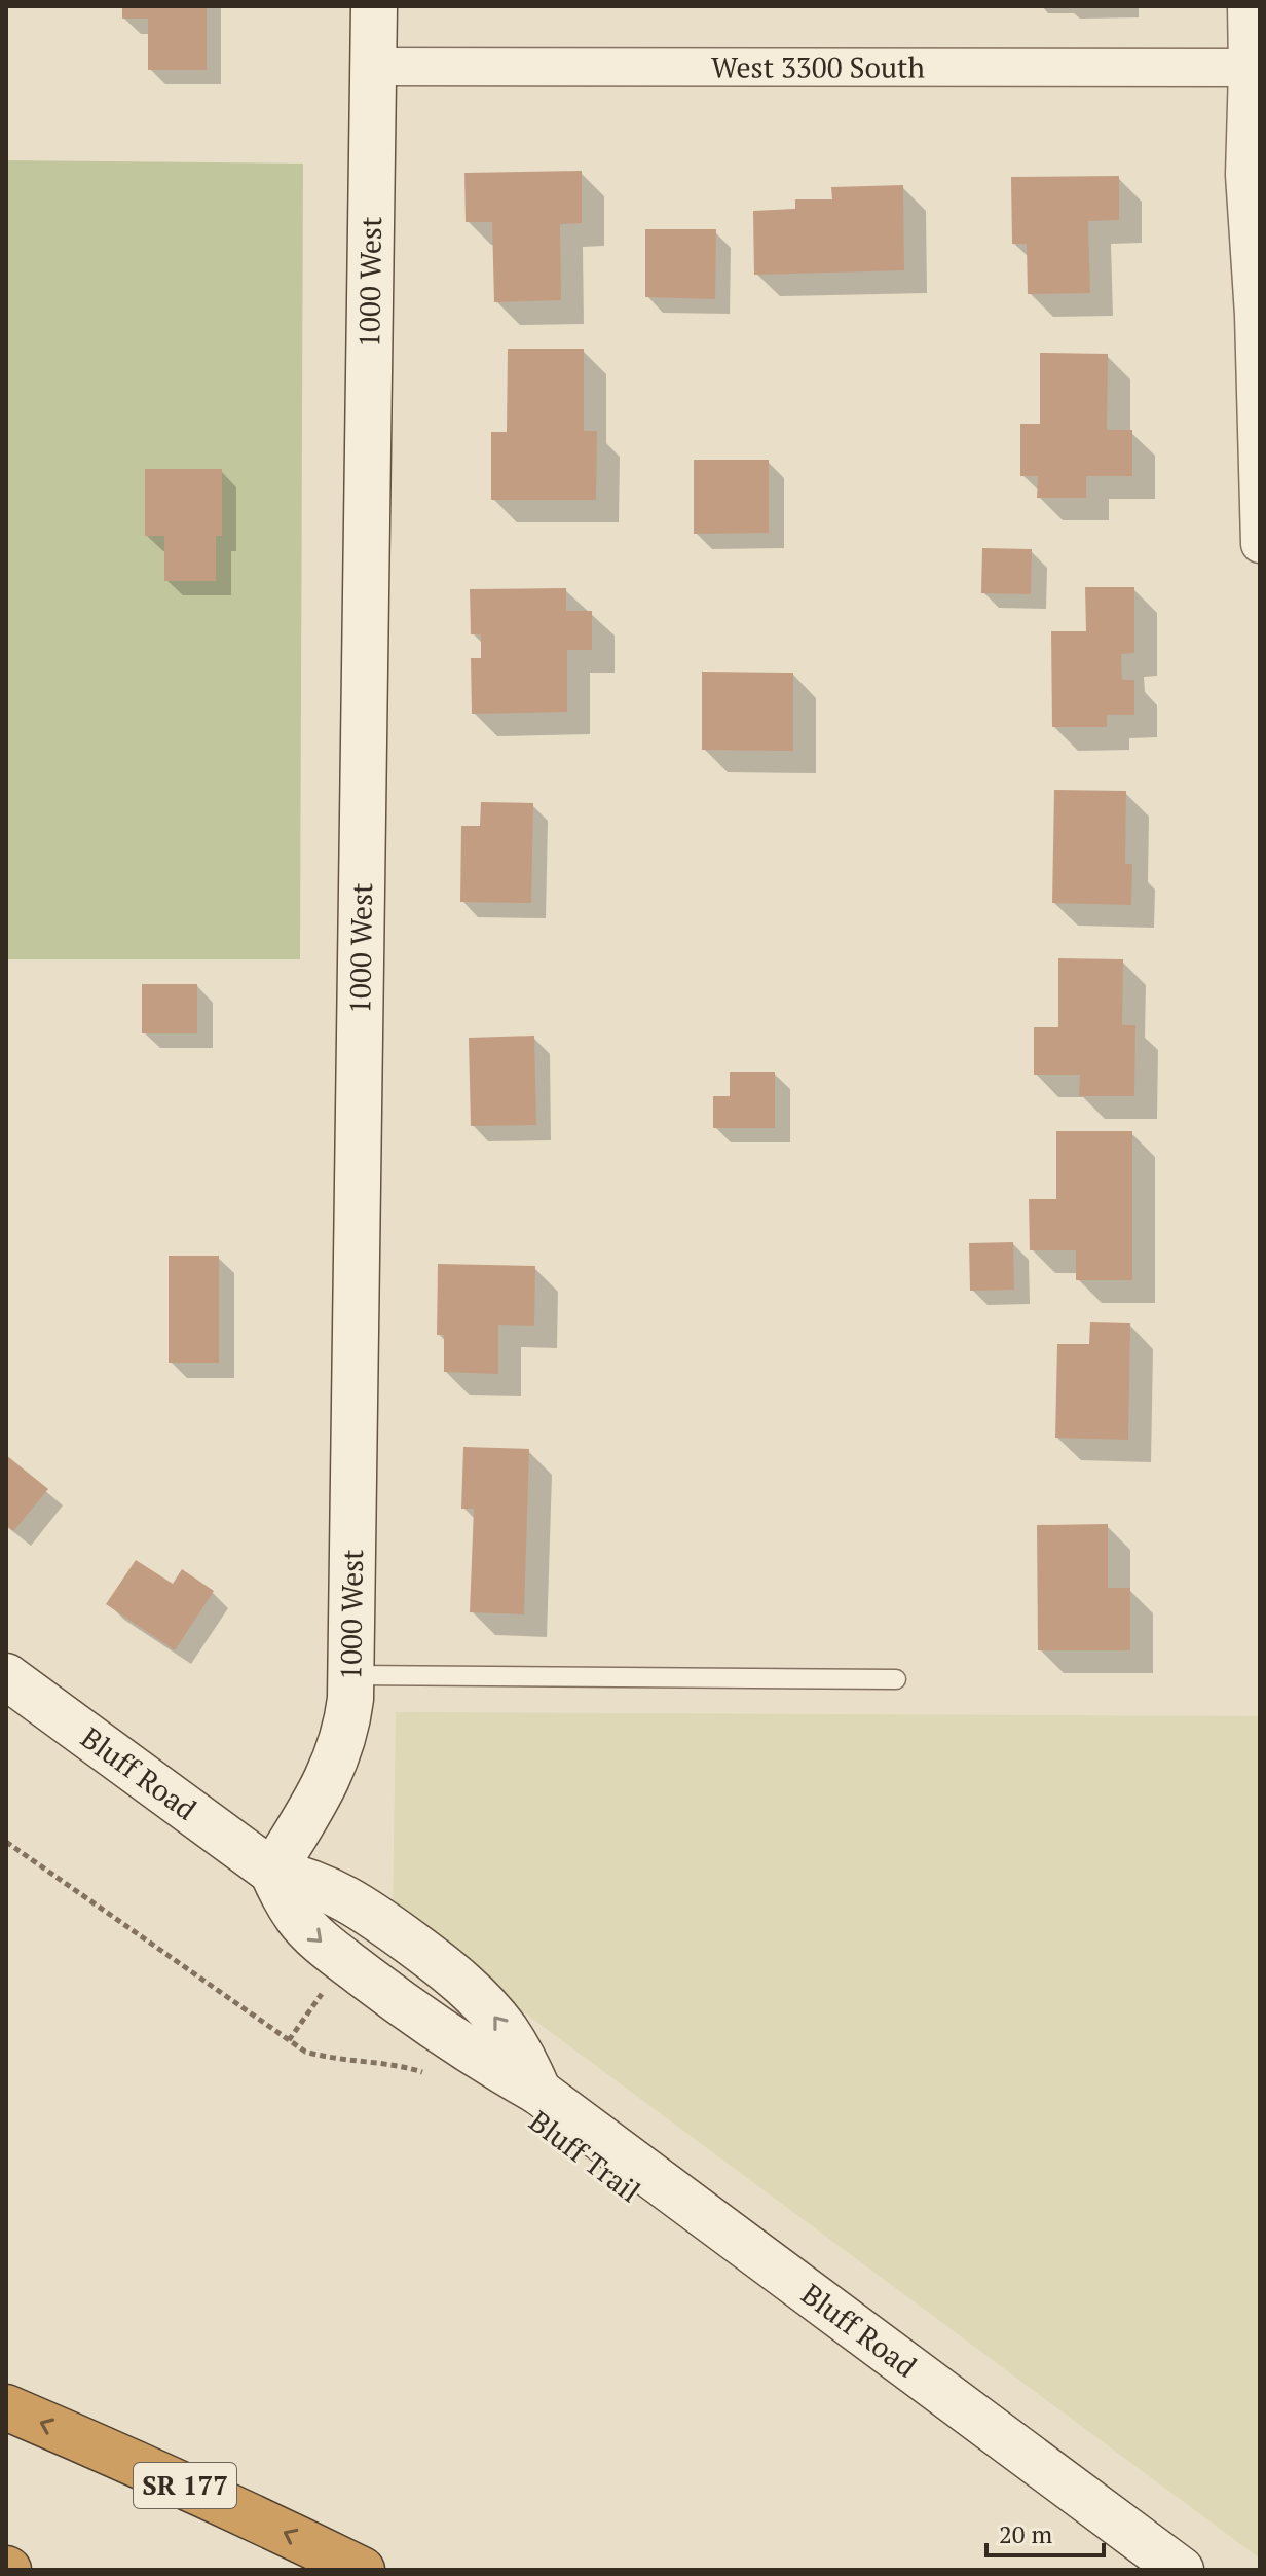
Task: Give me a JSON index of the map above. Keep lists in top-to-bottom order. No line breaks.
{"streets":{"highway":["SR 177"],"main road":["1000 West","Bluff Road"],"street":["West 3300 South"]},"crossings":[["West 3300 South","1000 West"],["1000 West","Bluff Road"]],"scale_bar":"20 m"}
